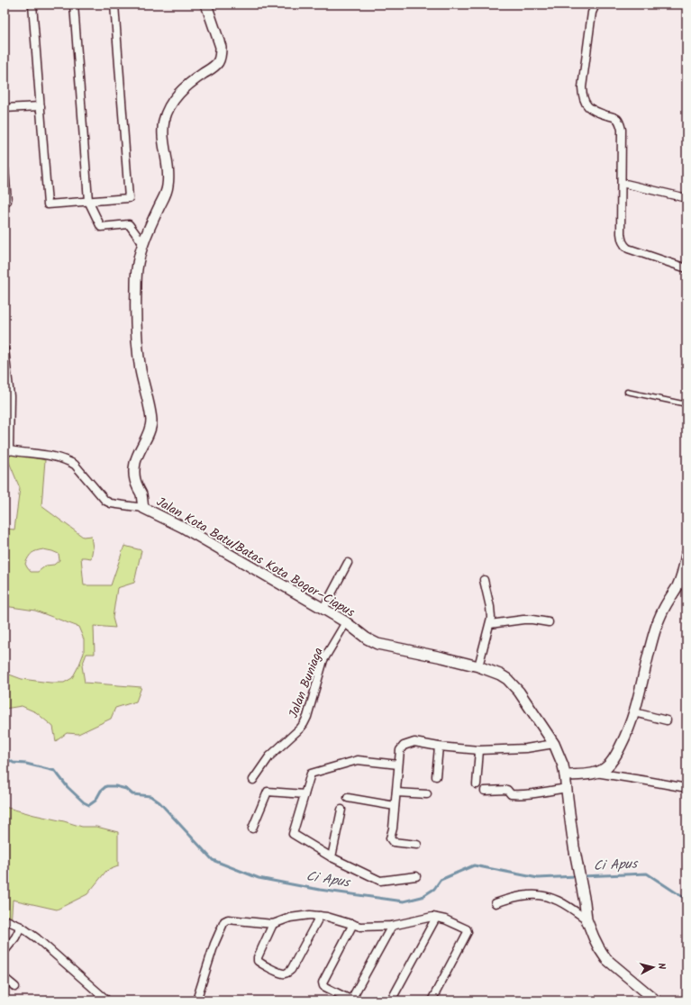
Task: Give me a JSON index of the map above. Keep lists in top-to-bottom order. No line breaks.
{"streets":{"main road":["Jalan Kota Batu/Batas Kota Bogor–Ciapus"],"street":["Jalan Buniaga"]},"crossings":[["Jalan Kota Batu/Batas Kota Bogor–Ciapus","Jalan Buniaga"]],"water":["Ci Apus"],"north":"right"}
